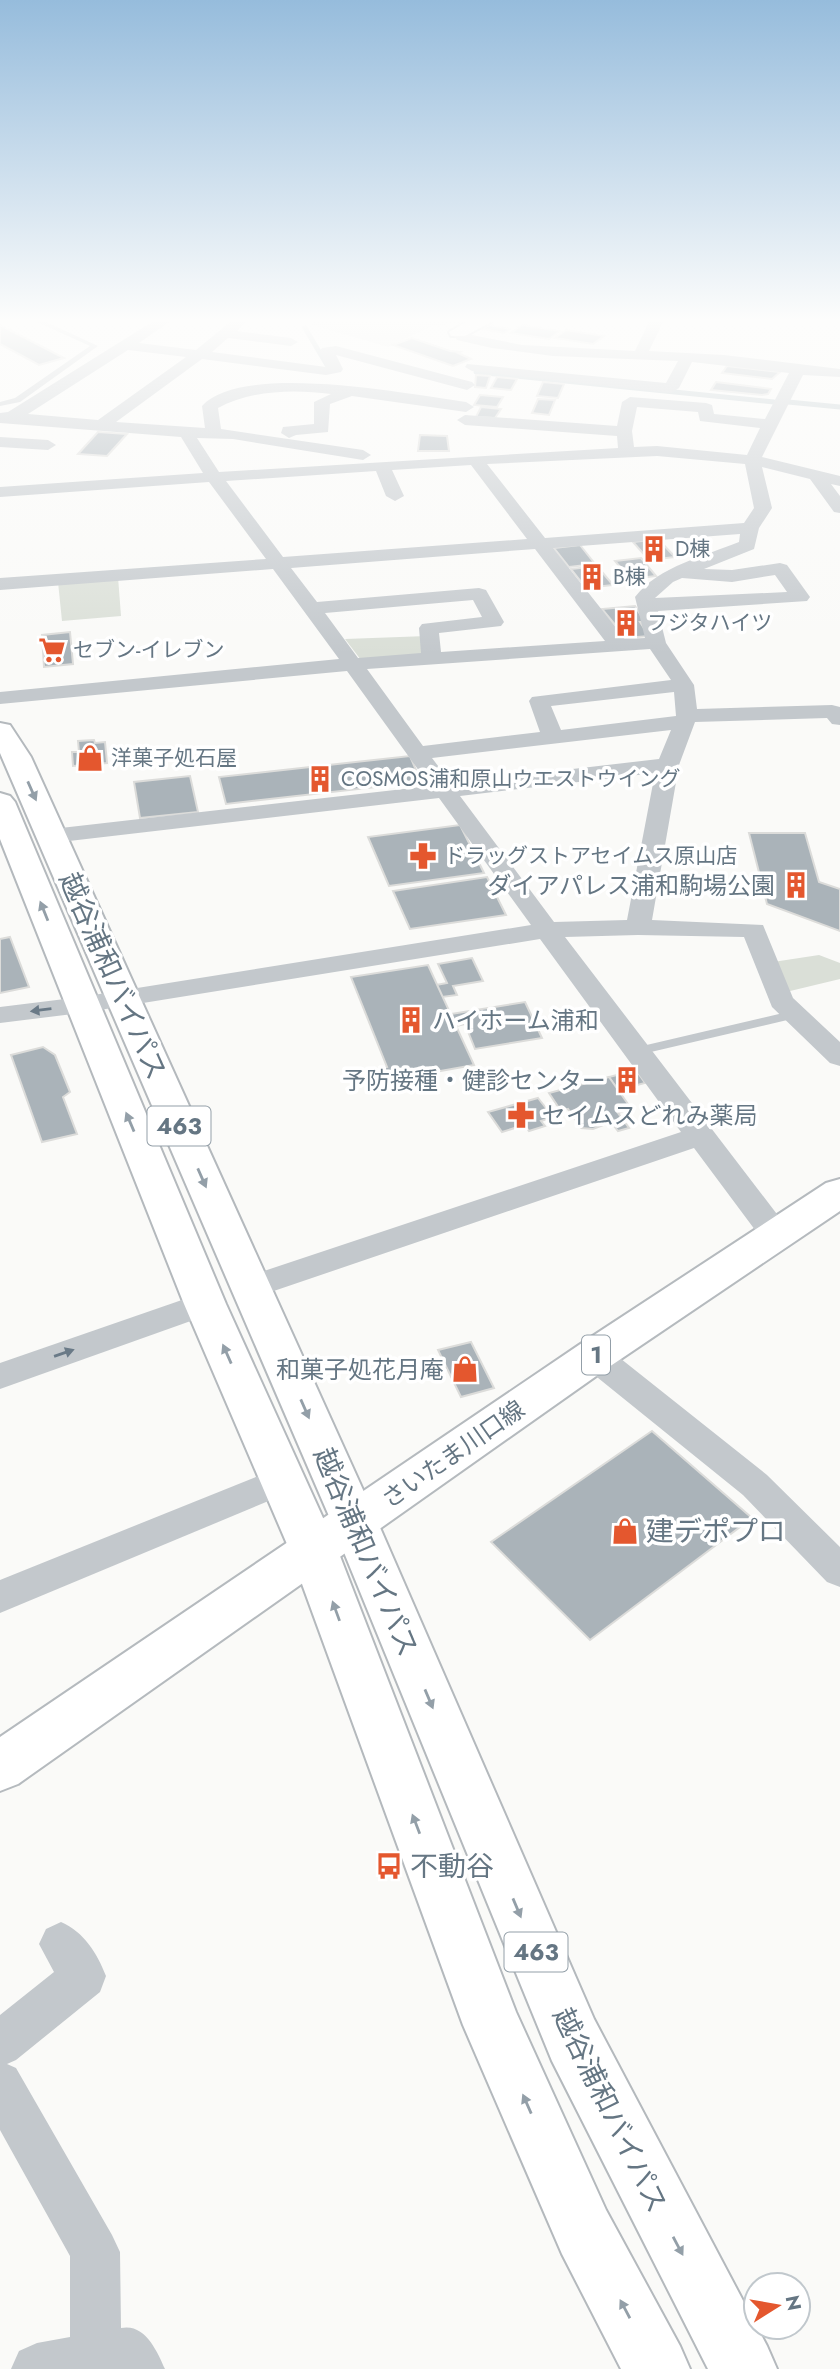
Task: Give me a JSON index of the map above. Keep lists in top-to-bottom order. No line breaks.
{"streets":{"main road":["越谷浦和バイパス","463","1","さいたま川口線"]},"crossings":[["越谷浦和バイパス","さいたま川口線"]],"places":{"building":["D棟","B棟","フジタハイツ","COSMOS浦和原山ウエストウイング","ダイアパレス浦和駒場公園","ハイホーム浦和","予防接種・健診センター"],"supermarket":["セブン-イレブン"],"shop":["洋菓子処石屋","和菓子処花月庵","建デポプロ"],"pharmacy":["ドラッグストアセイムス原山店","セイムスどれみ薬局"],"bus stop":["不動谷"]},"north":"right"}
